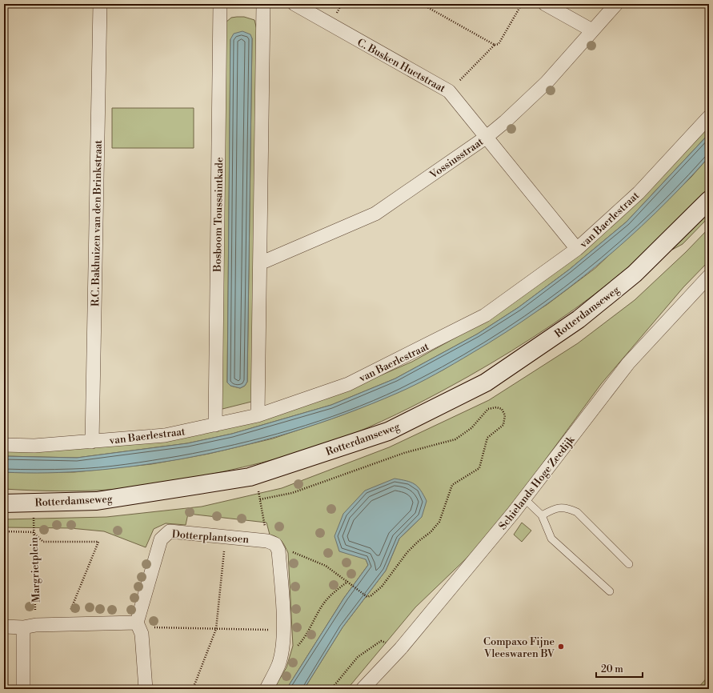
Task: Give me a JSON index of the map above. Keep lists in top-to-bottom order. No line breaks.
{"streets":{"main road":["Rotterdamseweg"],"street":["C. Busken Huetstraat","Vossiusstraat","Bosboom Toussaintkade","van Baerlestraat","R.C. Bakhuizen van den Brinkstraat","Schielands Hoge Zeedijk","Dotterplantsoen"],"path":["Margrietplein"]},"crossings":[["C. Busken Huetstraat","Vossiusstraat"],["C. Busken Huetstraat","van Baerlestraat"],["Bosboom Toussaintkade","van Baerlestraat"],["van Baerlestraat","R.C. Bakhuizen van den Brinkstraat"]],"places":["Compaxo Fijne Vleeswaren BV"],"scale_bar":"20 m"}
